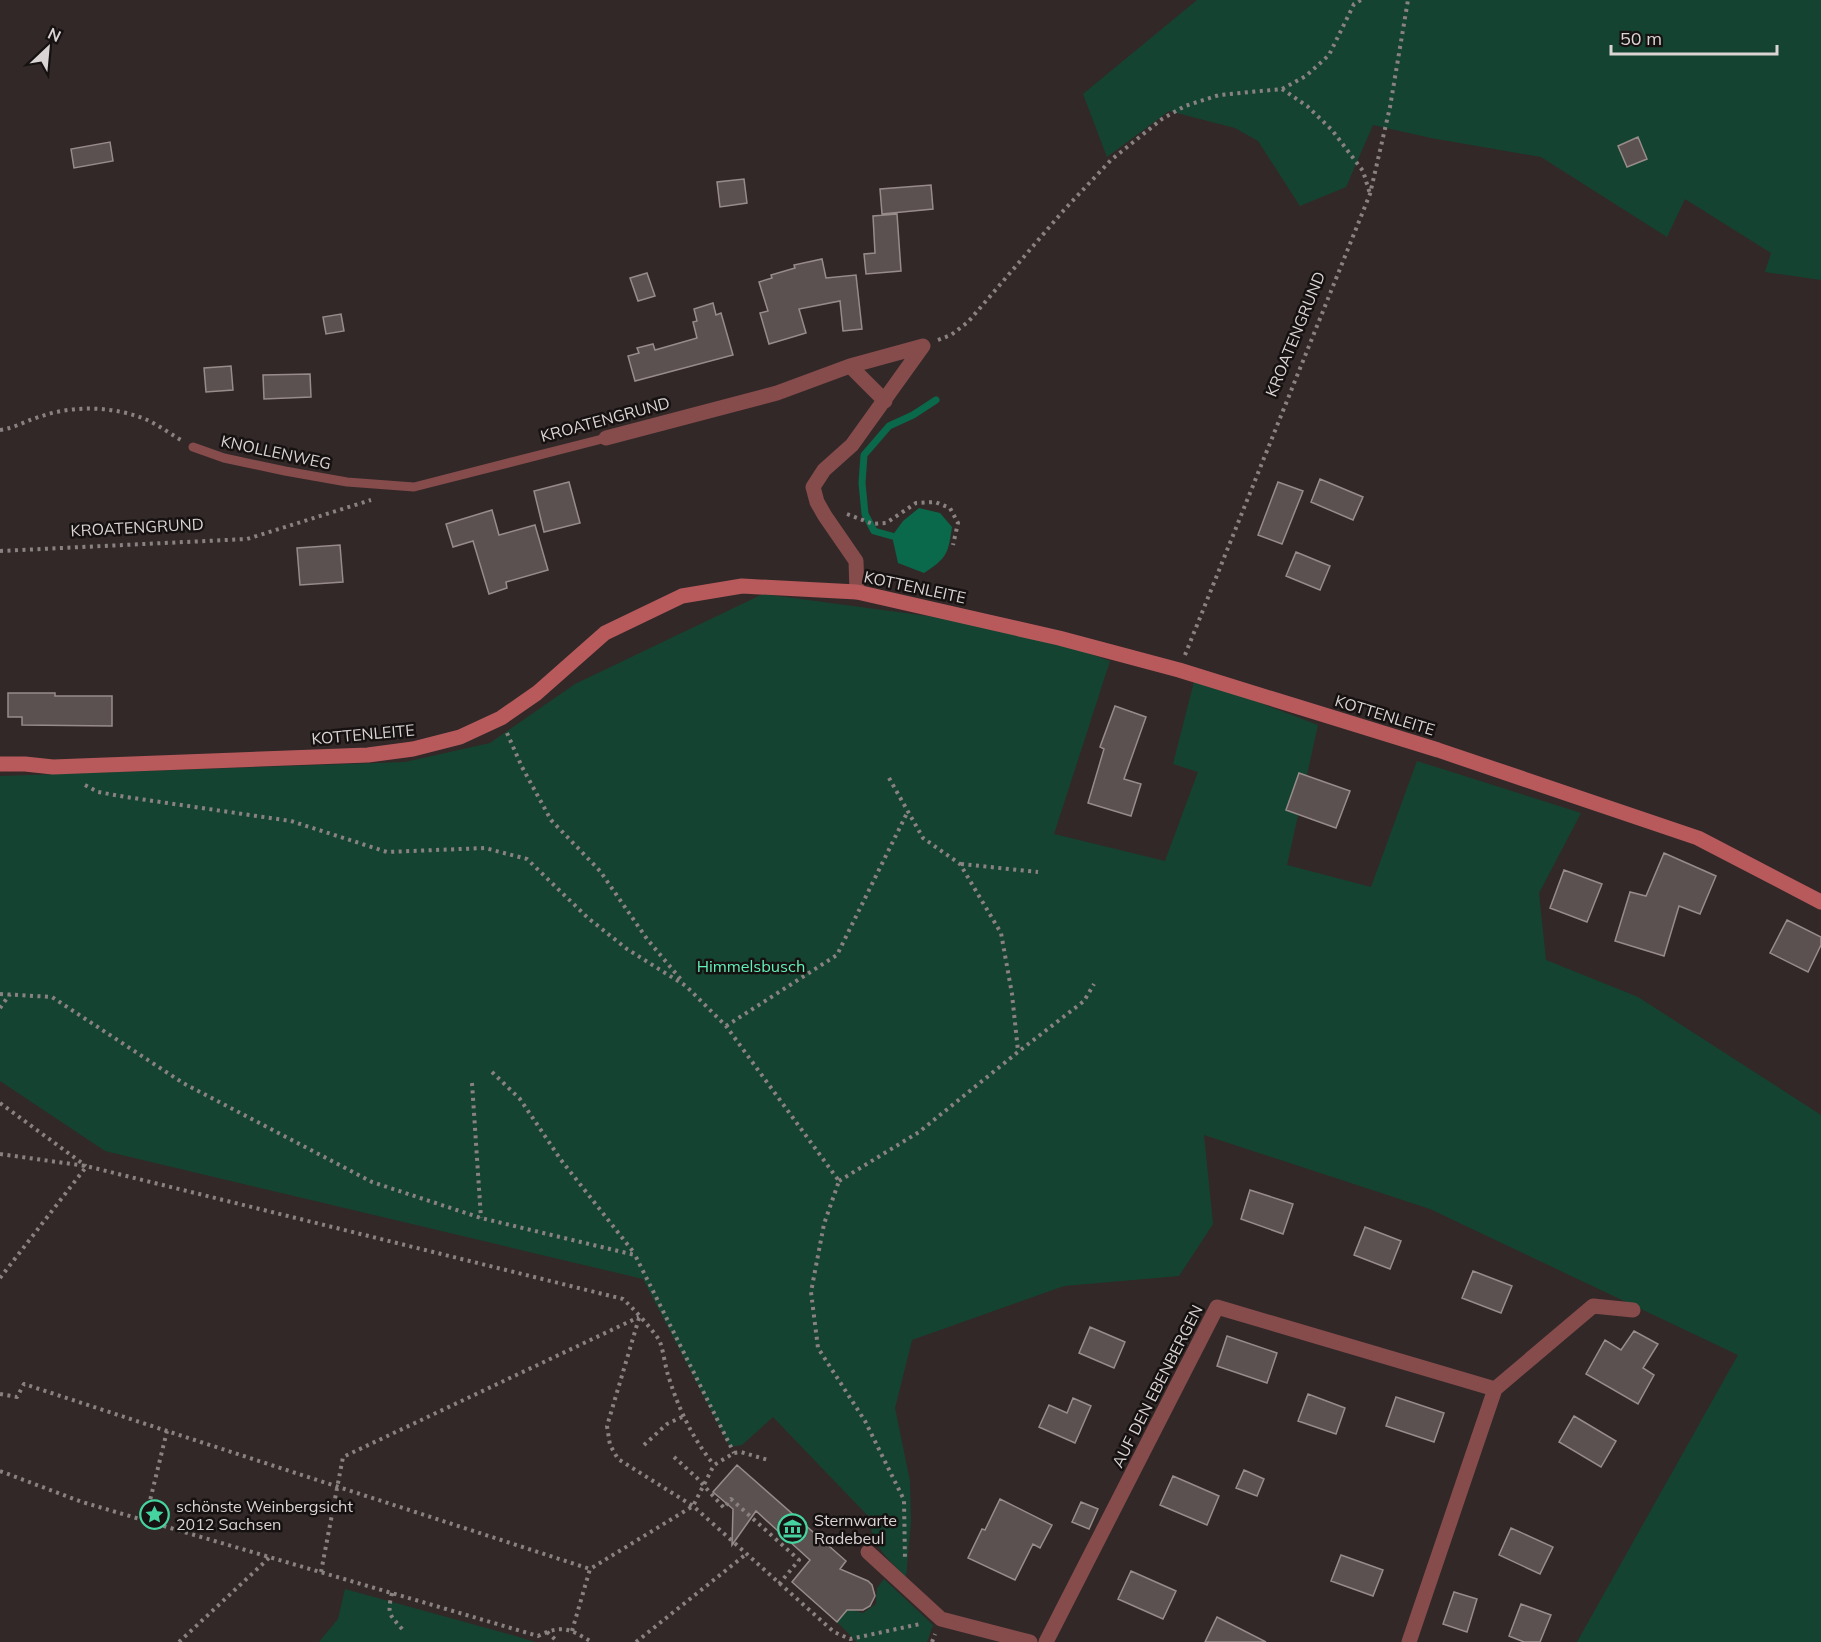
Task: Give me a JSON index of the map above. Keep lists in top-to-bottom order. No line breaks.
{"streets":{"street":["KROATENGRUND","KOTTENLEITE","AUF DEN EBENBERGEN"],"lane":["KNOLLENWEG"]},"crossings":[["KROATENGRUND","KNOLLENWEG"],["KROATENGRUND","KOTTENLEITE"]],"parks":["Himmelsbusch"],"places":{"place":["schönste Weinbergsicht 2012 Sachsen"],"museum":["Sternwarte Radebeul"]},"scale_bar":"50 m","north":"top right"}
